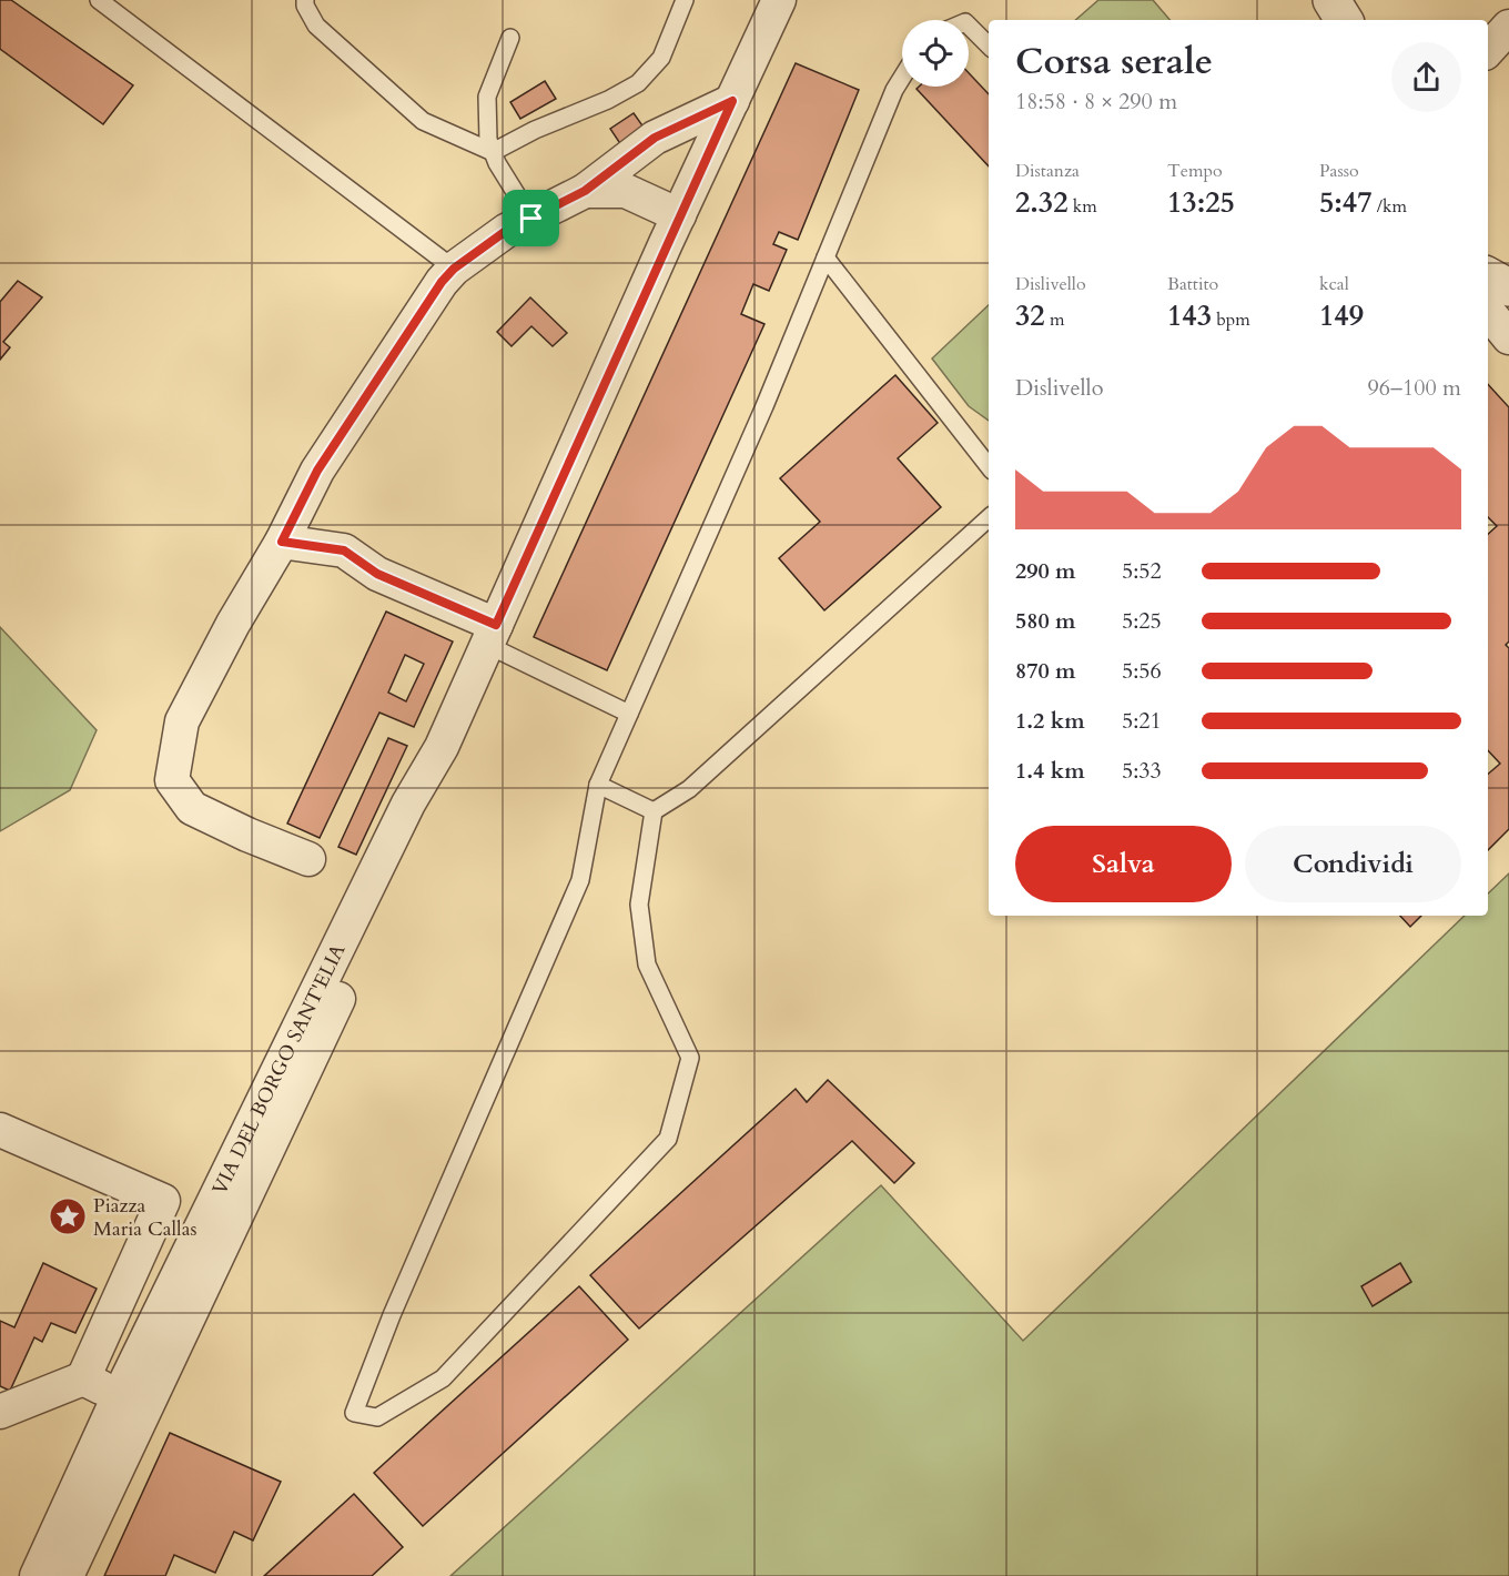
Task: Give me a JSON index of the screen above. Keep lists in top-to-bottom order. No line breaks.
{"streets":{"street":["VIA DEL BORGO SANT'ELIA"]},"places":{"place":["Piazza Maria Callas"]},"page":{"heading":["Corsa serale","18:58 · 8 × 290 m"],"stats":[["Distanza","2.32 km"],["Tempo","13:25"],["Passo","5:47 /km"],["Dislivello","32 m"],["Battito","143 bpm"],["kcal","149"]],"chart":["Dislivello","96–100 m"],"list":[{"name":"290 m","note":"5:52"},{"name":"580 m","note":"5:25"},{"name":"870 m","note":"5:56"},{"name":"1.2 km","note":"5:21"},{"name":"1.4 km","note":"5:33"}],"buttons":["Salva","Condividi"]}}
